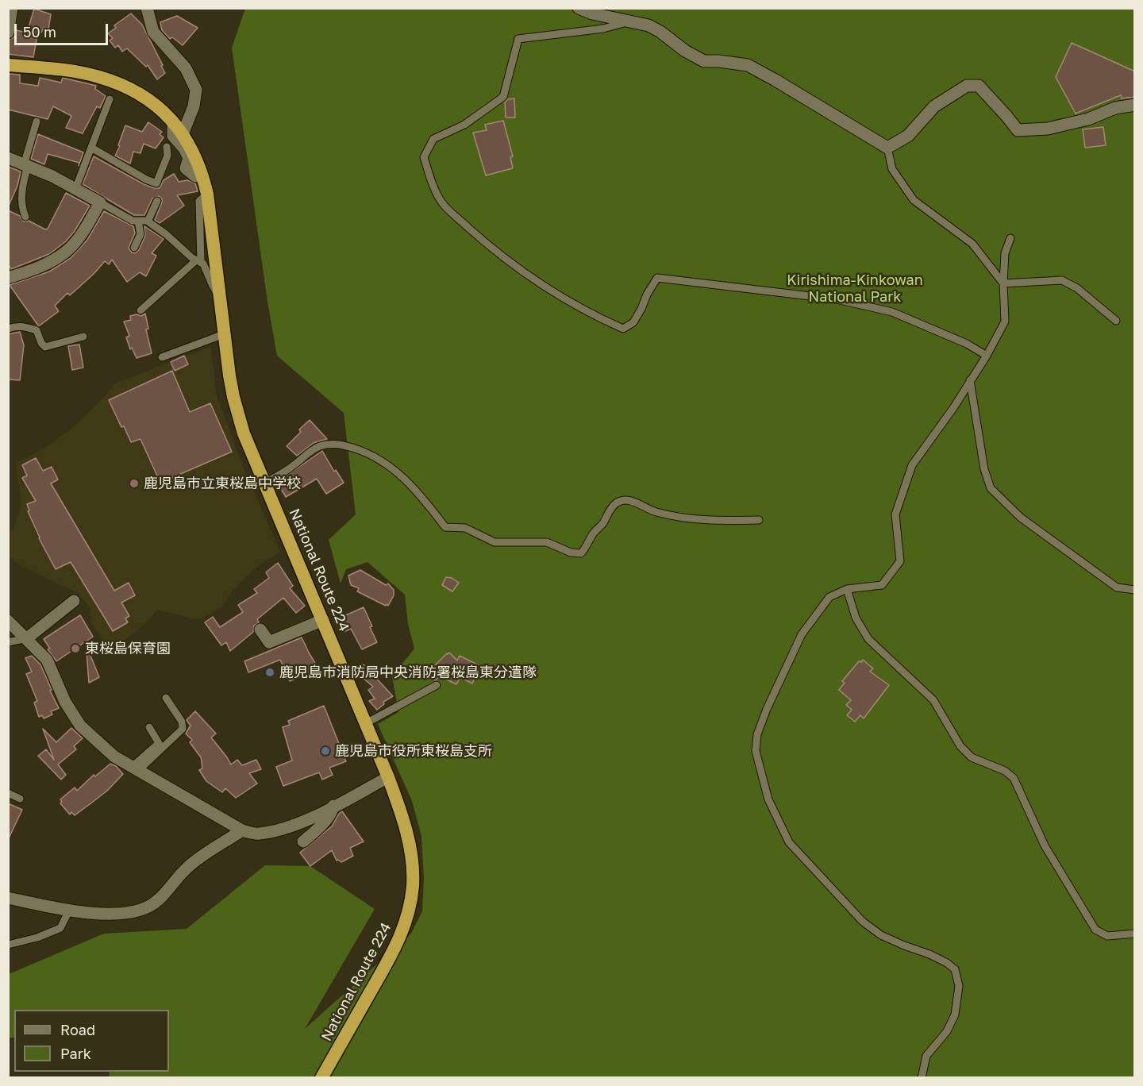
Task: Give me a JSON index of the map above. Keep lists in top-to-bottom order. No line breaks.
{"streets":{"highway":["National Route 224"]},"parks":["Kirishima-Kinkowan National Park"],"places":["鹿児島市立東桜島中学校","東桜島保育園","鹿児島市消防局中央消防署桜島東分遣隊","鹿児島市役所東桜島支所"],"legend":["Road","Park"],"scale_bar":"50 m"}
